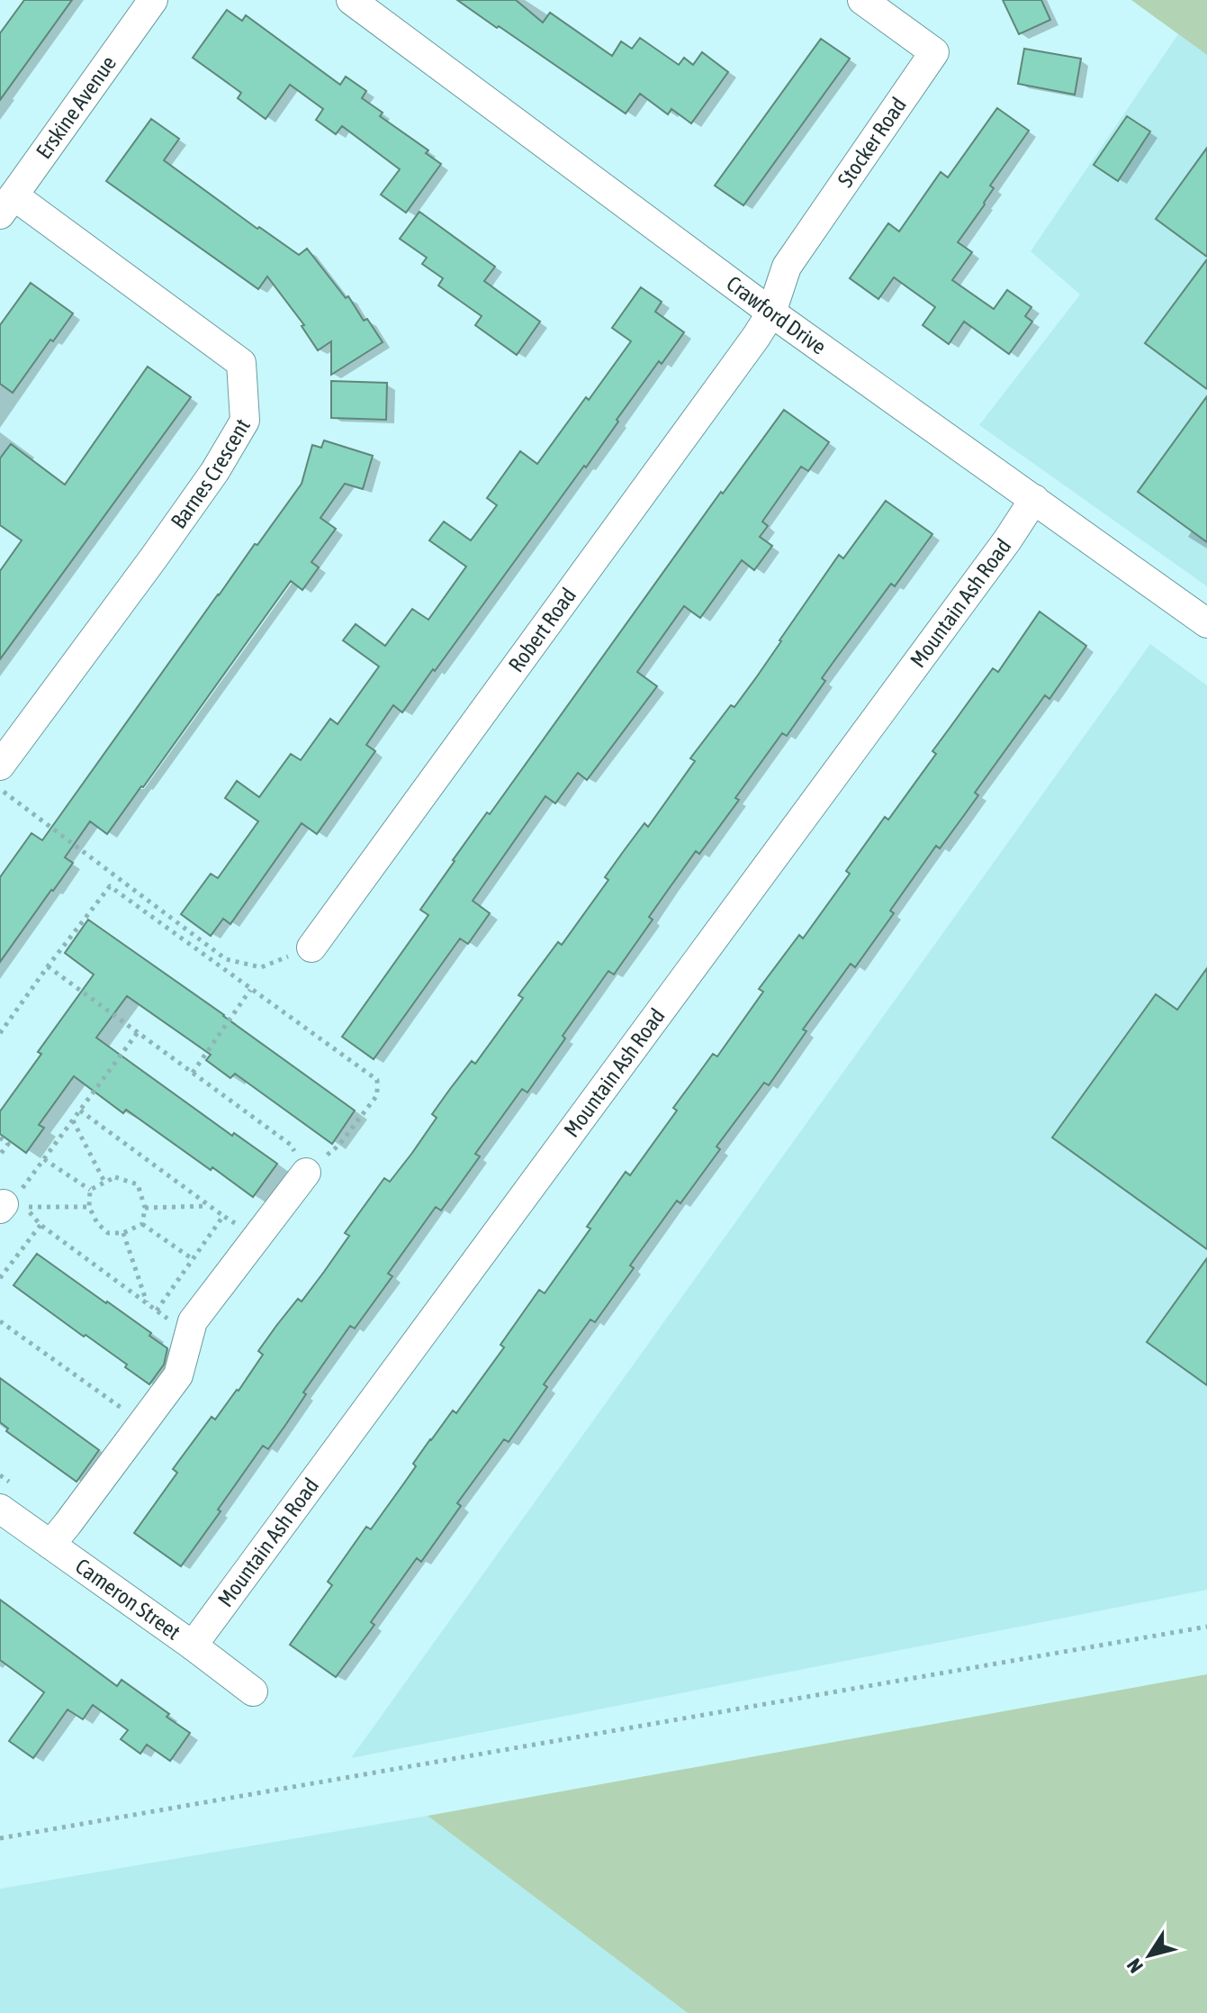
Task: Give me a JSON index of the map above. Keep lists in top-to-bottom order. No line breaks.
{"streets":{"street":["Erskine Avenue","Stocker Road","Crawford Drive","Barnes Crescent","Mountain Ash Road","Robert Road","Cameron Street"]},"crossings":[["Erskine Avenue","Barnes Crescent"],["Stocker Road","Crawford Drive"],["Stocker Road","Robert Road"],["Crawford Drive","Mountain Ash Road"],["Crawford Drive","Robert Road"],["Mountain Ash Road","Cameron Street"]],"north":"bottom left"}
